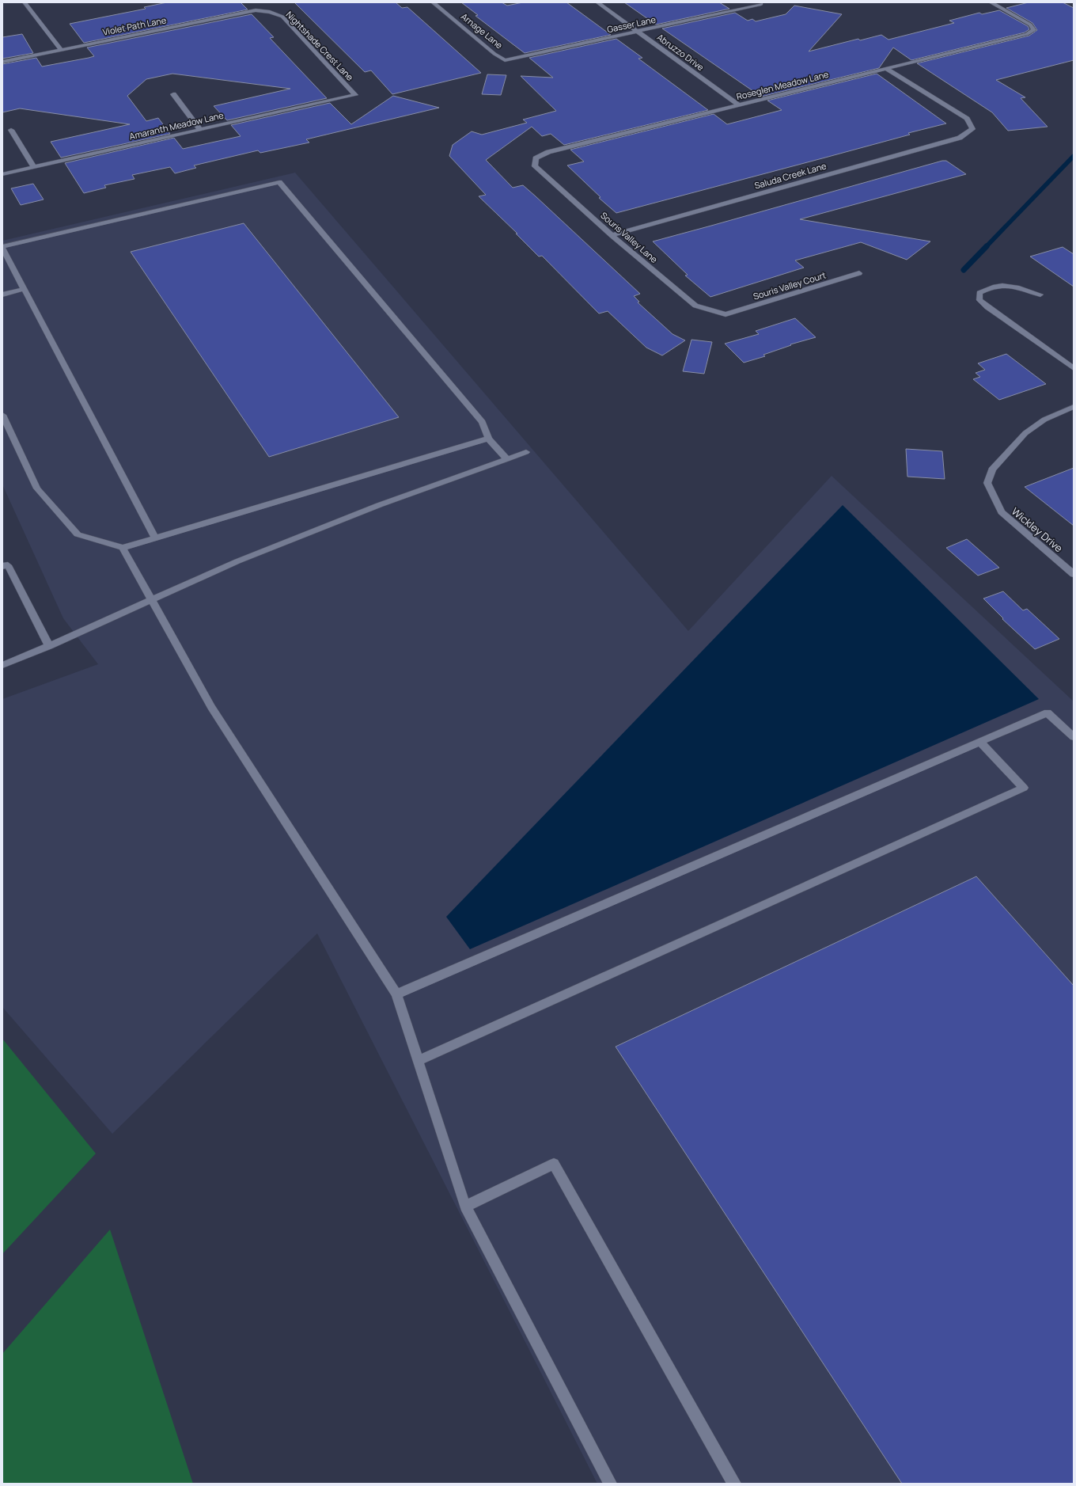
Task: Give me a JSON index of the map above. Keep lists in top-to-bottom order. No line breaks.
{"streets":{"street":["Gasser Lane","Violet Path Lane","Arnage Lane","Nightshade Crest Lane","Abruzzo Drive","Roseglen Meadow Lane","Amaranth Meadow Lane","Saluda Creek Lane","Souris Valley Lane","Souris Valley Court","Wickley Drive"]},"crossings":[["Gasser Lane","Arnage Lane"],["Gasser Lane","Abruzzo Drive"],["Violet Path Lane","Nightshade Crest Lane"],["Nightshade Crest Lane","Amaranth Meadow Lane"],["Abruzzo Drive","Roseglen Meadow Lane"],["Roseglen Meadow Lane","Saluda Creek Lane"],["Roseglen Meadow Lane","Souris Valley Lane"],["Saluda Creek Lane","Souris Valley Lane"],["Souris Valley Lane","Souris Valley Court"]]}
